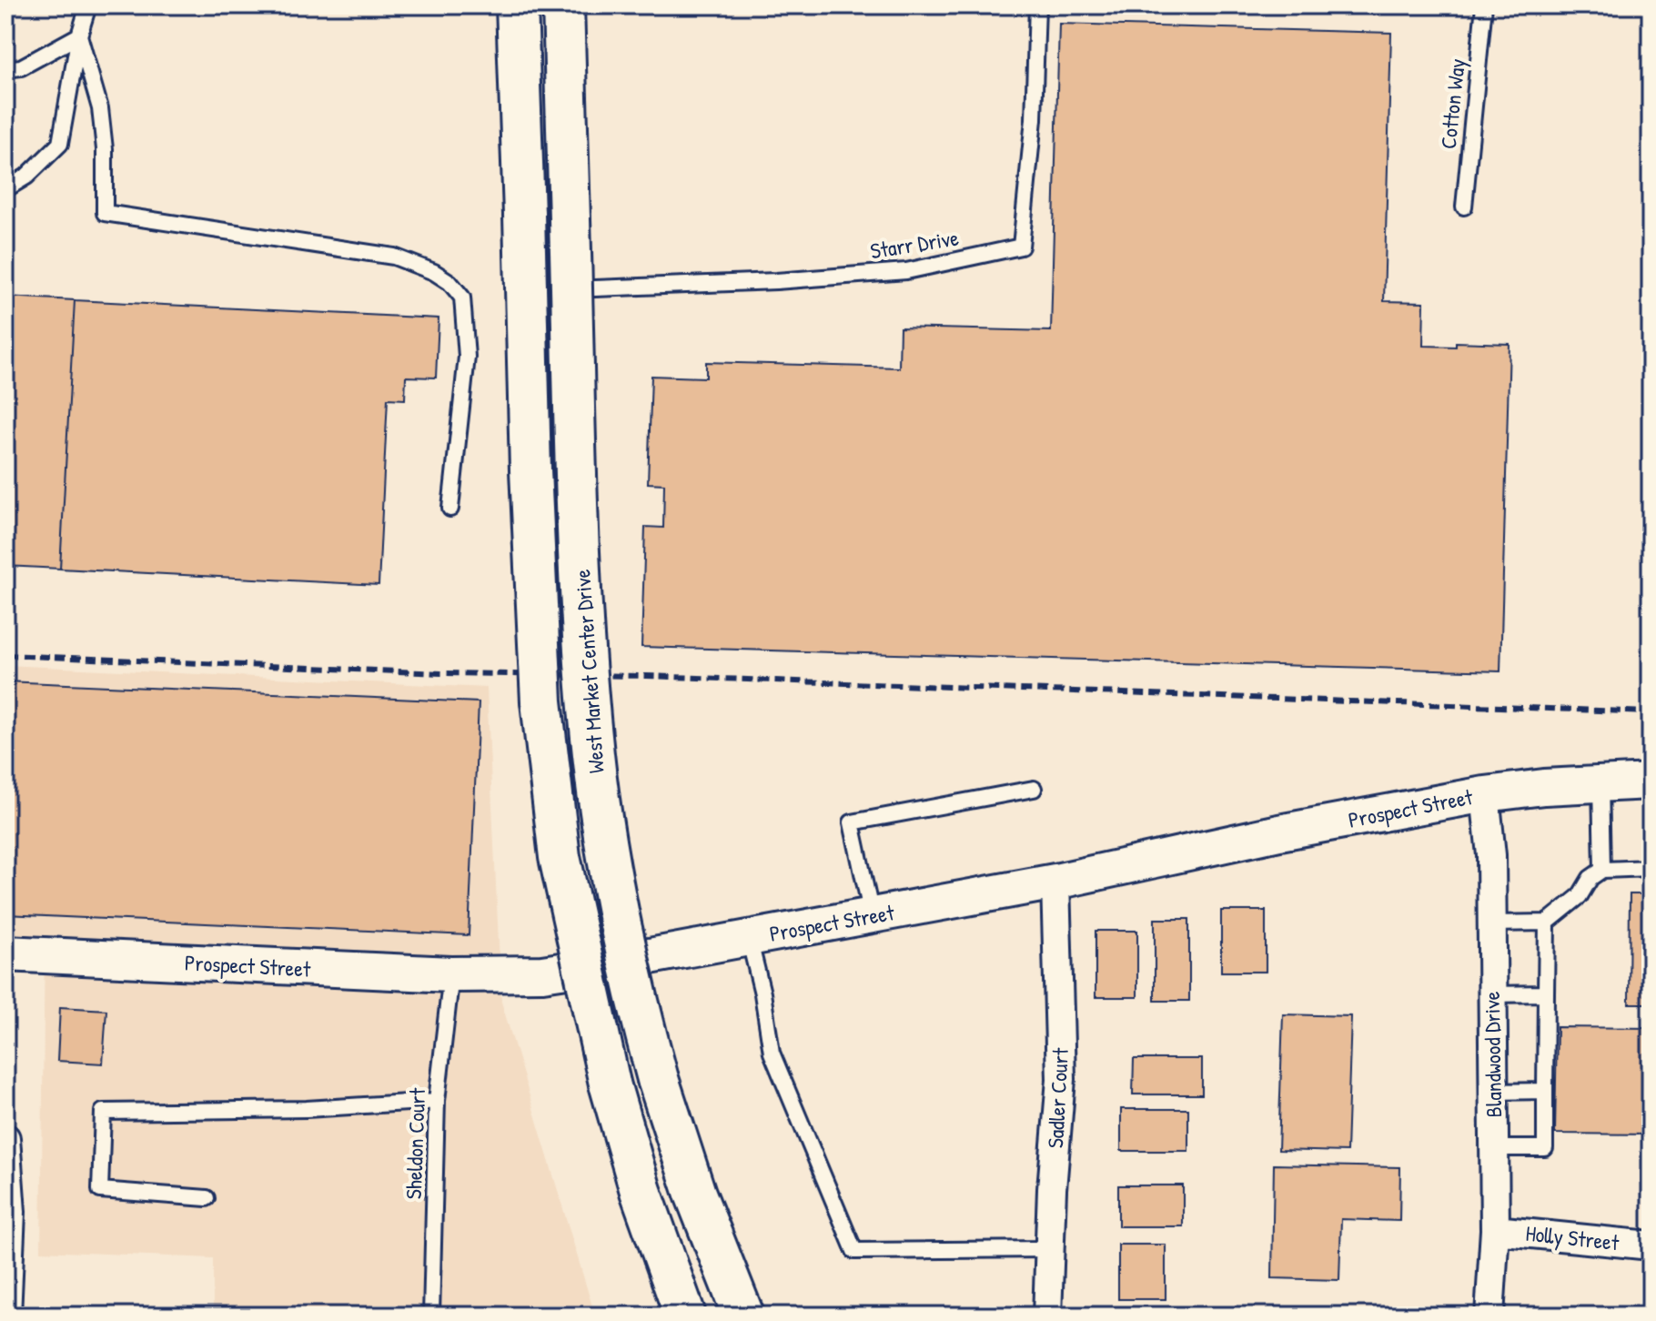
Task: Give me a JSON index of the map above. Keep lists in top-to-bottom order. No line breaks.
{"streets":{"main road":["West Market Center Drive"],"street":["Prospect Street","Blandwood Drive","Sadler Court","Holly Street"],"lane":["Cotton Way","Starr Drive","Sheldon Court"]},"crossings":[["Starr Drive","West Market Center Drive"],["Prospect Street","Blandwood Drive"],["Prospect Street","Sadler Court"],["Prospect Street","Sheldon Court"],["Blandwood Drive","Holly Street"]]}
